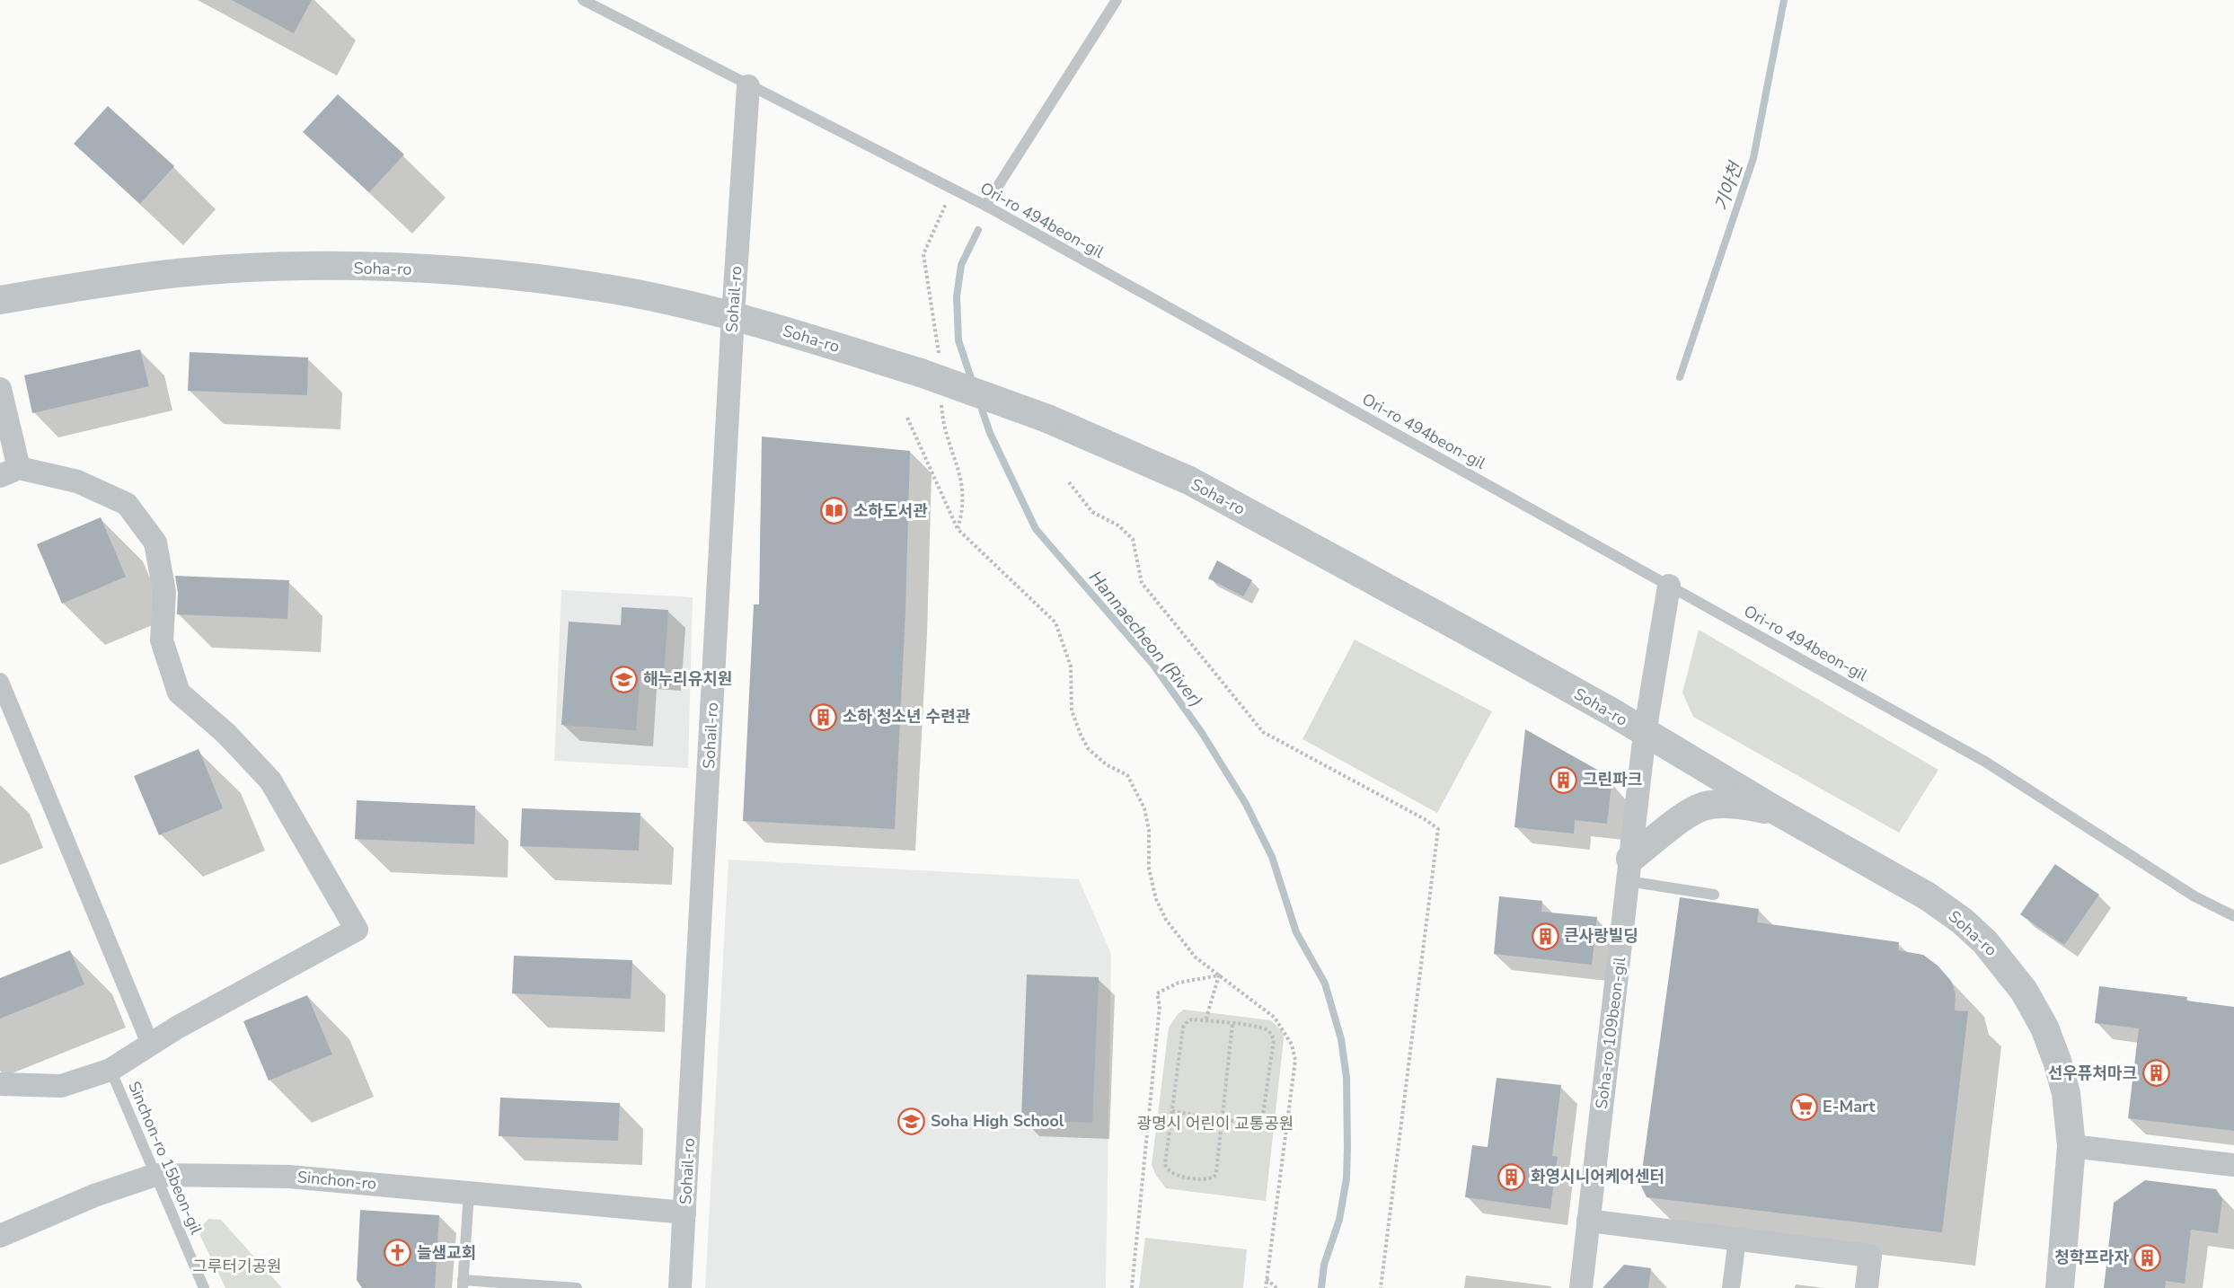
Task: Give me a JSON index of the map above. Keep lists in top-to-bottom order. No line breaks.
{"streets":{"street":["Soha-ro","Sohail-ro","Soha-ro 109beon-gil","Sinchon-ro"],"lane":["Ori-ro 494beon-gil","Sinchon-ro 15beon-gil"]},"crossings":[["Ori-ro 494beon-gil","Sohail-ro"],["Ori-ro 494beon-gil","Soha-ro 109beon-gil"],["Soha-ro","Sohail-ro"],["Soha-ro","Soha-ro 109beon-gil"],["Sohail-ro","Sinchon-ro"],["Sinchon-ro 15beon-gil","Sinchon-ro"]],"water":["기아천","Hannaecheon (River)"],"parks":["광명시 어린이 교통공원","그루터기공원"],"places":{"library":["소하도서관"],"school or university":["해누리유치원","Soha High School"],"building":["소하 청소년 수련관","그린파크","큰사랑빌딩","선우퓨처마크","화영시니어케어센터","청학프라자"],"supermarket":["E-Mart"],"church":["늘샘교회"]}}
